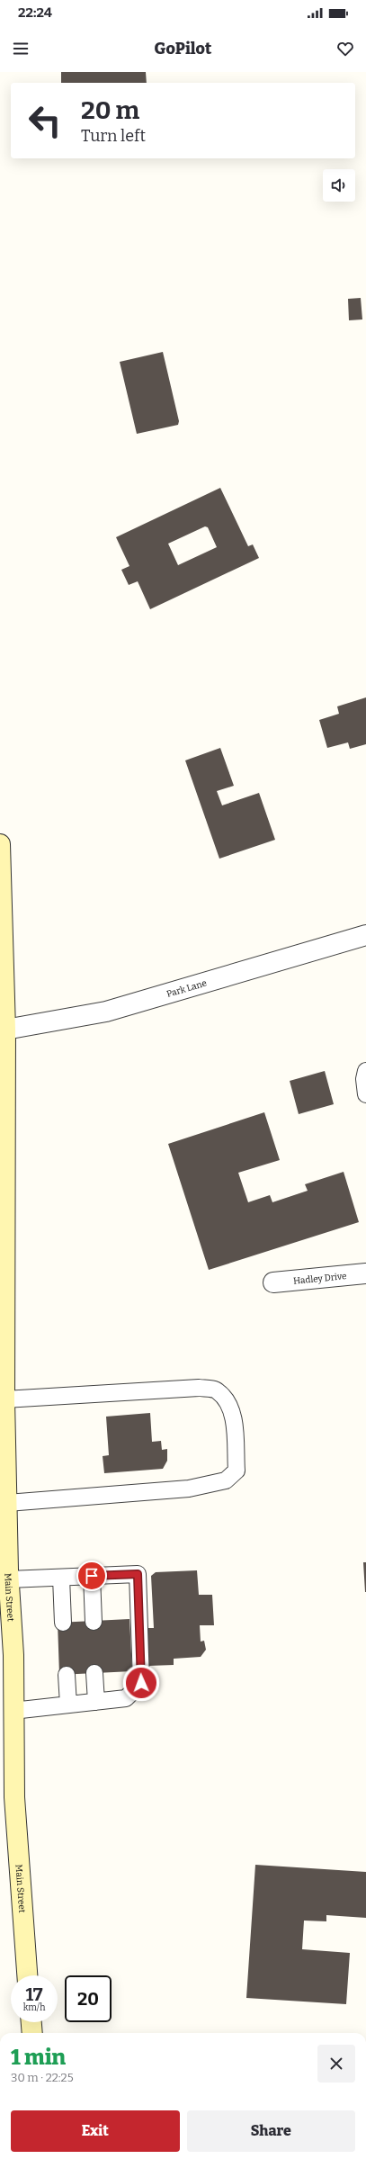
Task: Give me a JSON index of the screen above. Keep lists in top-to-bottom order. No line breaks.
{"streets":{"main road":["Main Street"],"street":["Park Lane","Hadley Drive"]},"crossings":[["Park Lane","Main Street"]],"page":{"status":"22:24","header":"GoPilot","turn":["20 m","Turn left"],"speed":"17 km/h","limit":"20","heading":["1 min","30 m · 22:25"],"buttons":["Exit","Share"]}}
